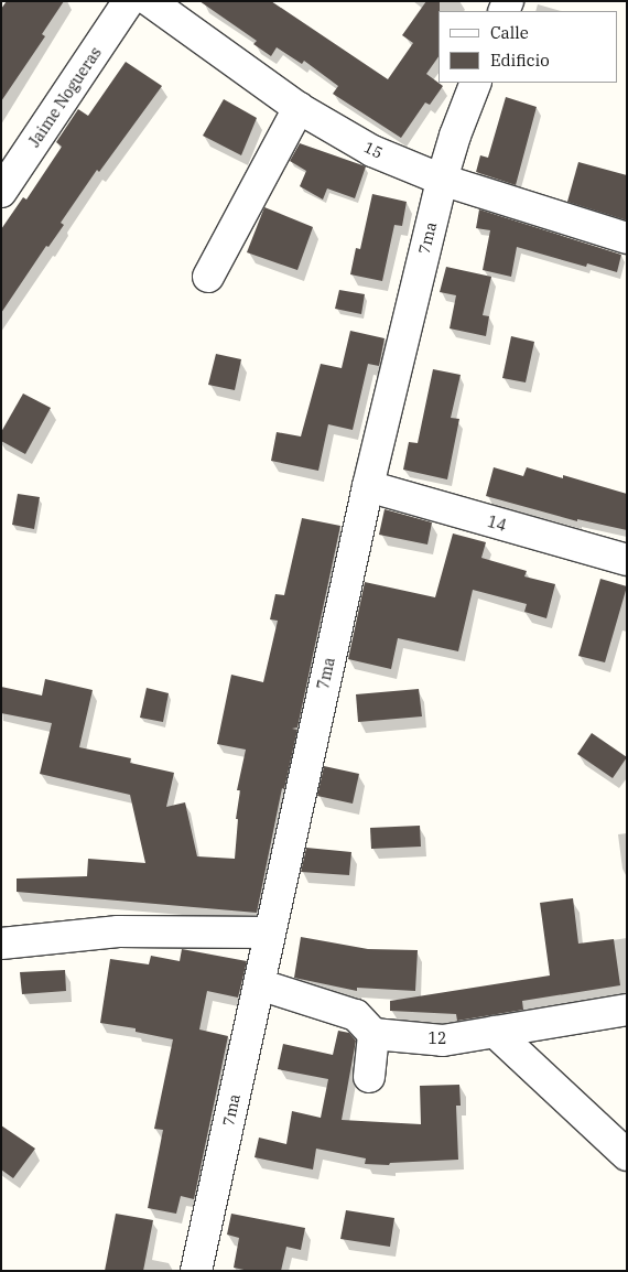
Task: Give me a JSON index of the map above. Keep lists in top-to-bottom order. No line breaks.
{"streets":{"street":["Jaime Nogueras","15","7ma","14","12"]},"crossings":[["15","7ma"],["7ma","14"]],"legend":["Calle","Edificio"]}
